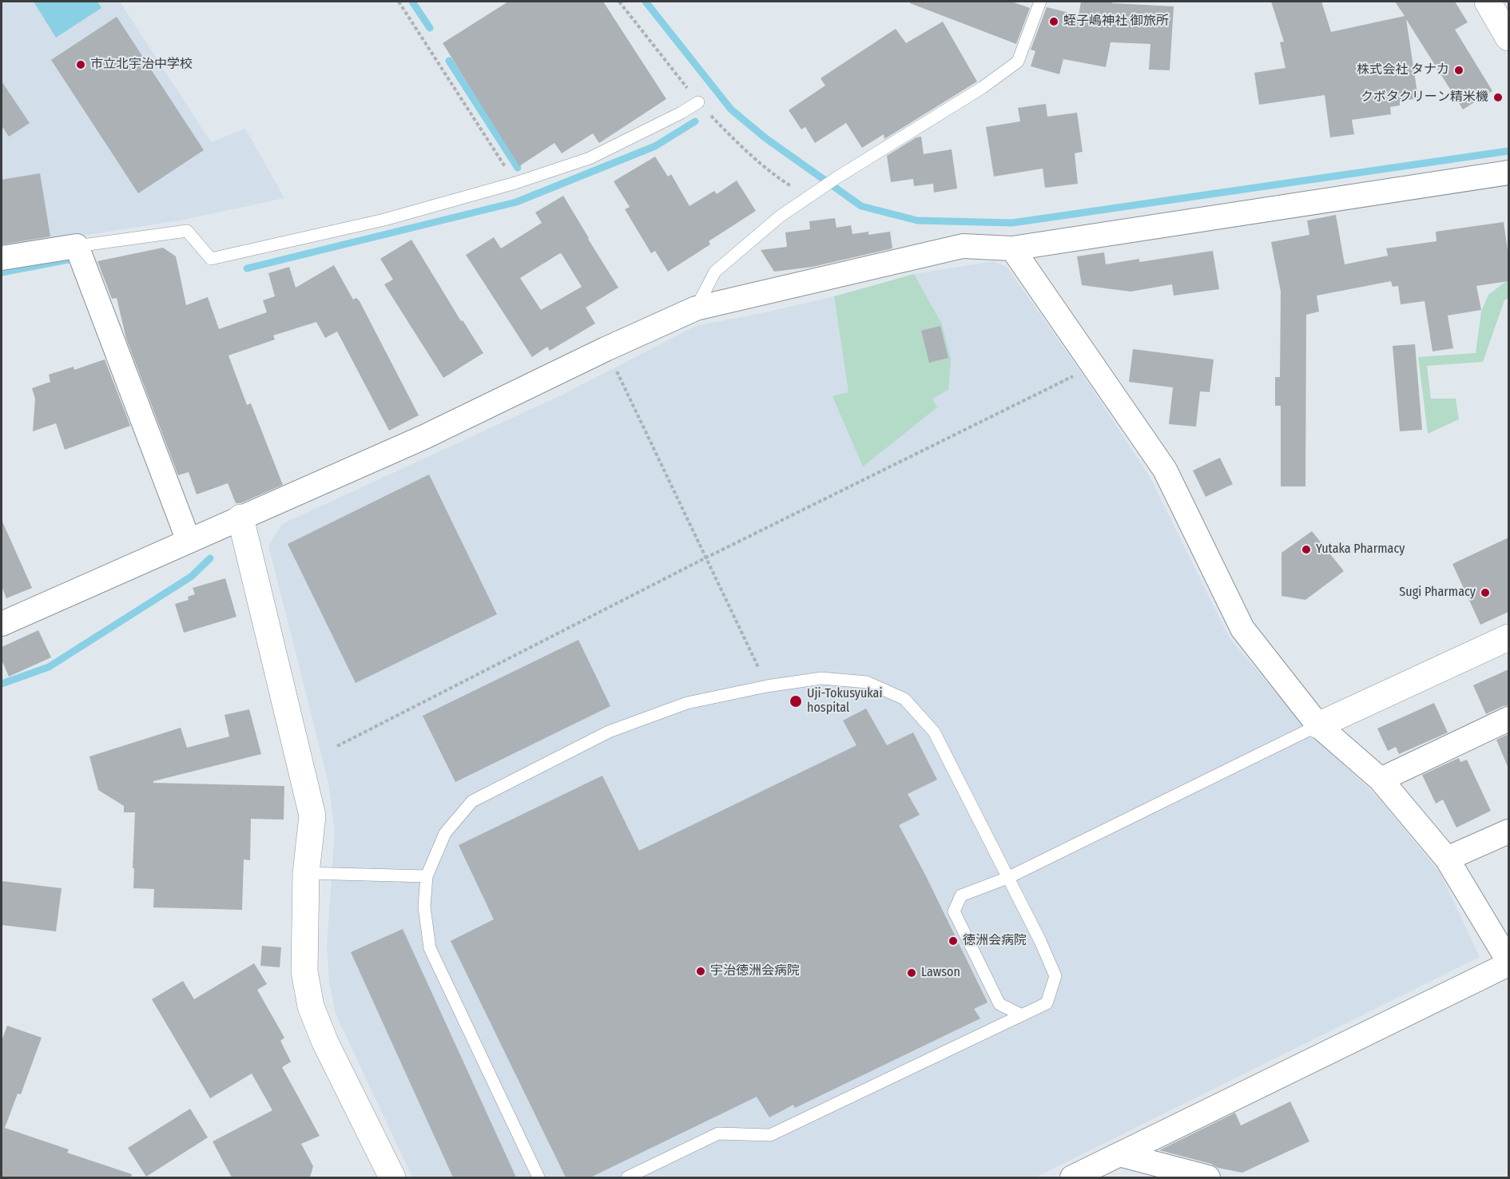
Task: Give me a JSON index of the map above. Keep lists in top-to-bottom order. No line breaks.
{"places":["蛭子嶋神社 御旅所","市立北宇治中学校","株式会社 タナカ","クボタクリーン精米機","Yutaka Pharmacy","Sugi Pharmacy","Uji-Tokusyukai hospital","徳洲会病院","宇治徳洲会病院","Lawson"]}
